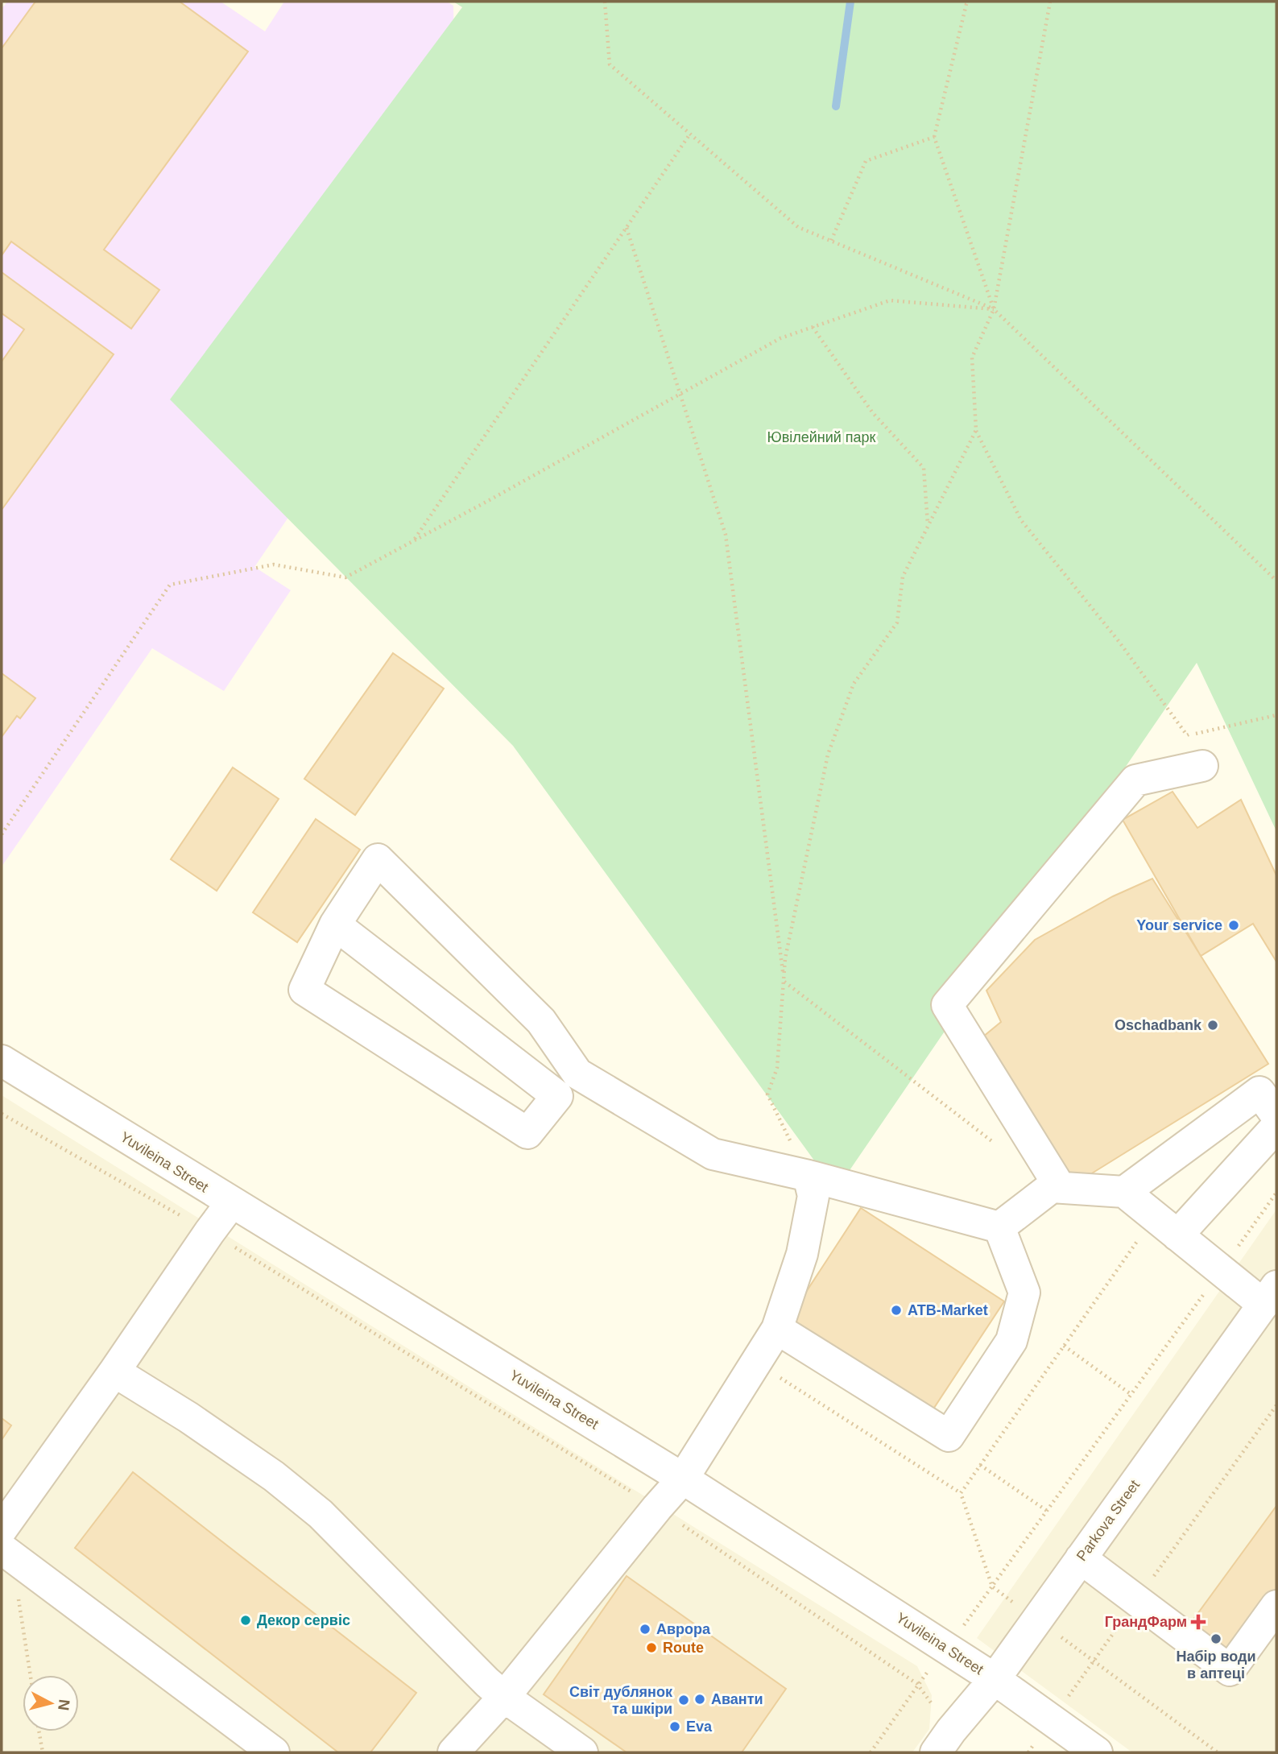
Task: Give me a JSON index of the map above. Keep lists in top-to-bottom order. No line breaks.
{"streets":{"street":["Yuvileina Street","Parkova Street"]},"crossings":[["Yuvileina Street","Parkova Street"]],"parks":["Ювілейний парк"],"places":{"other":["Your service","Oschadbank","ATB-Market","Декор сервіс","Аврора","Набір води в аптеці","Route","Аванти","Світ дублянок та шкіри","Eva"],"health":["ГрандФарм"]},"north":"right"}
